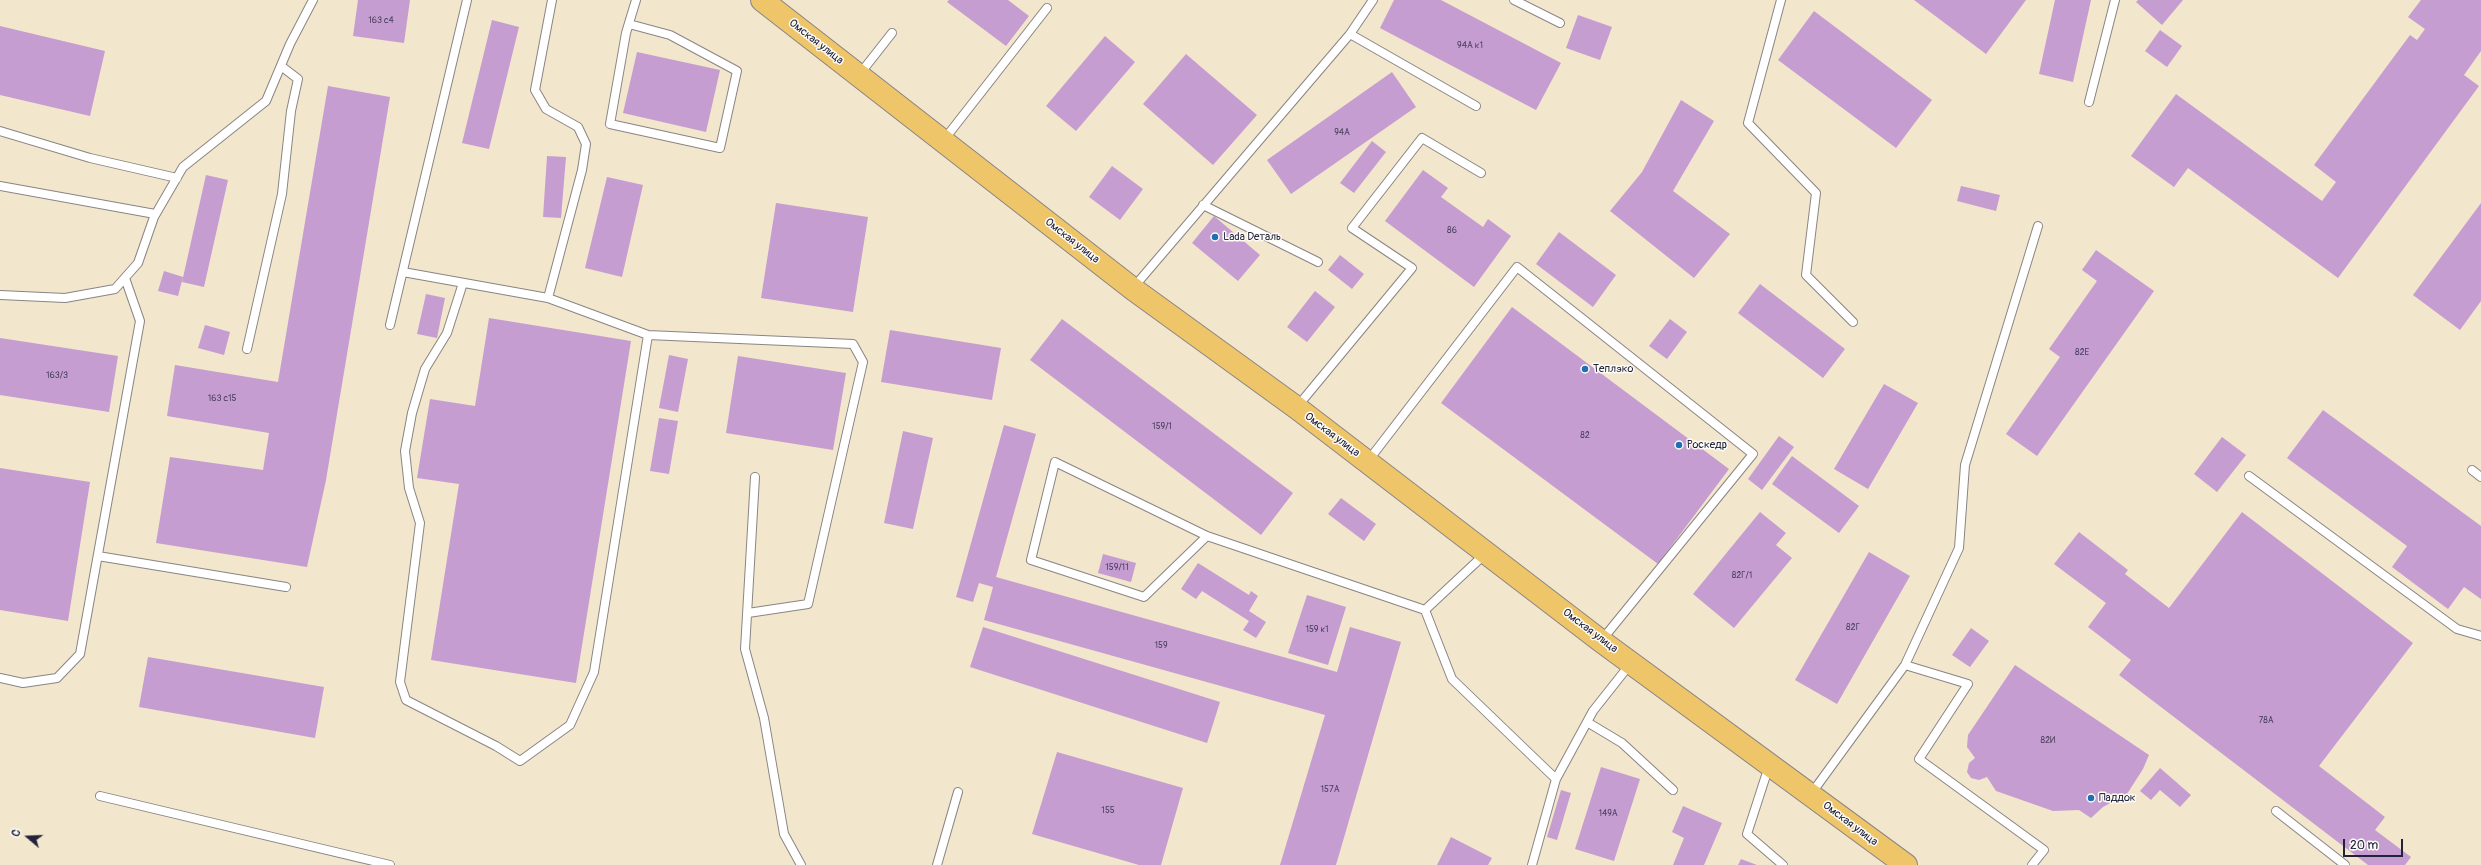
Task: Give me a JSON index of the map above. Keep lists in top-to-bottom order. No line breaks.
{"streets":{"main road":["Омская улица"]},"places":["Lada Dеталь","Теплэко","Роскедр","Паддок"],"house_numbers":["163 с4","94А к1","94А","86","82Е","163/3","163 с15","159/1","82","159/11","82Г/1","82Г","159 к1","159","78А","82И","157А","155","149А"],"scale_bar":"20 m","north":"left"}
